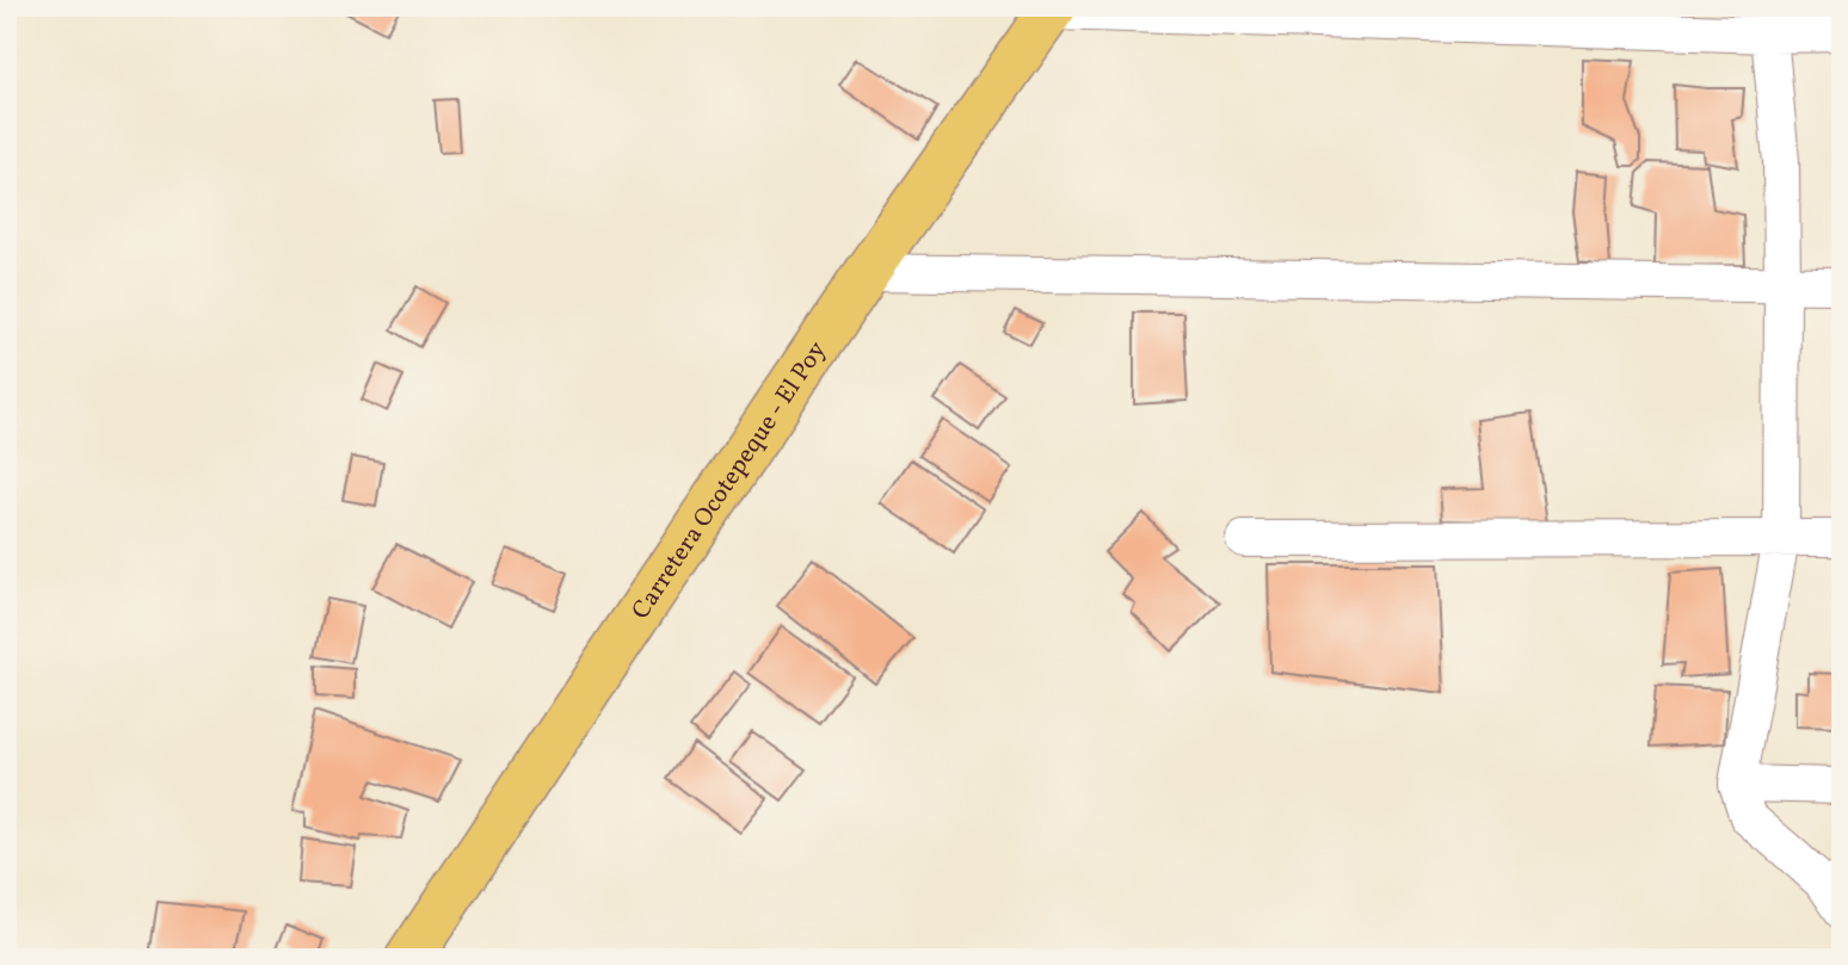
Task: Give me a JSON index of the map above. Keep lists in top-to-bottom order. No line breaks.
{"streets":{"main road":["Carretera Ocotepeque - El Poy"]}}
